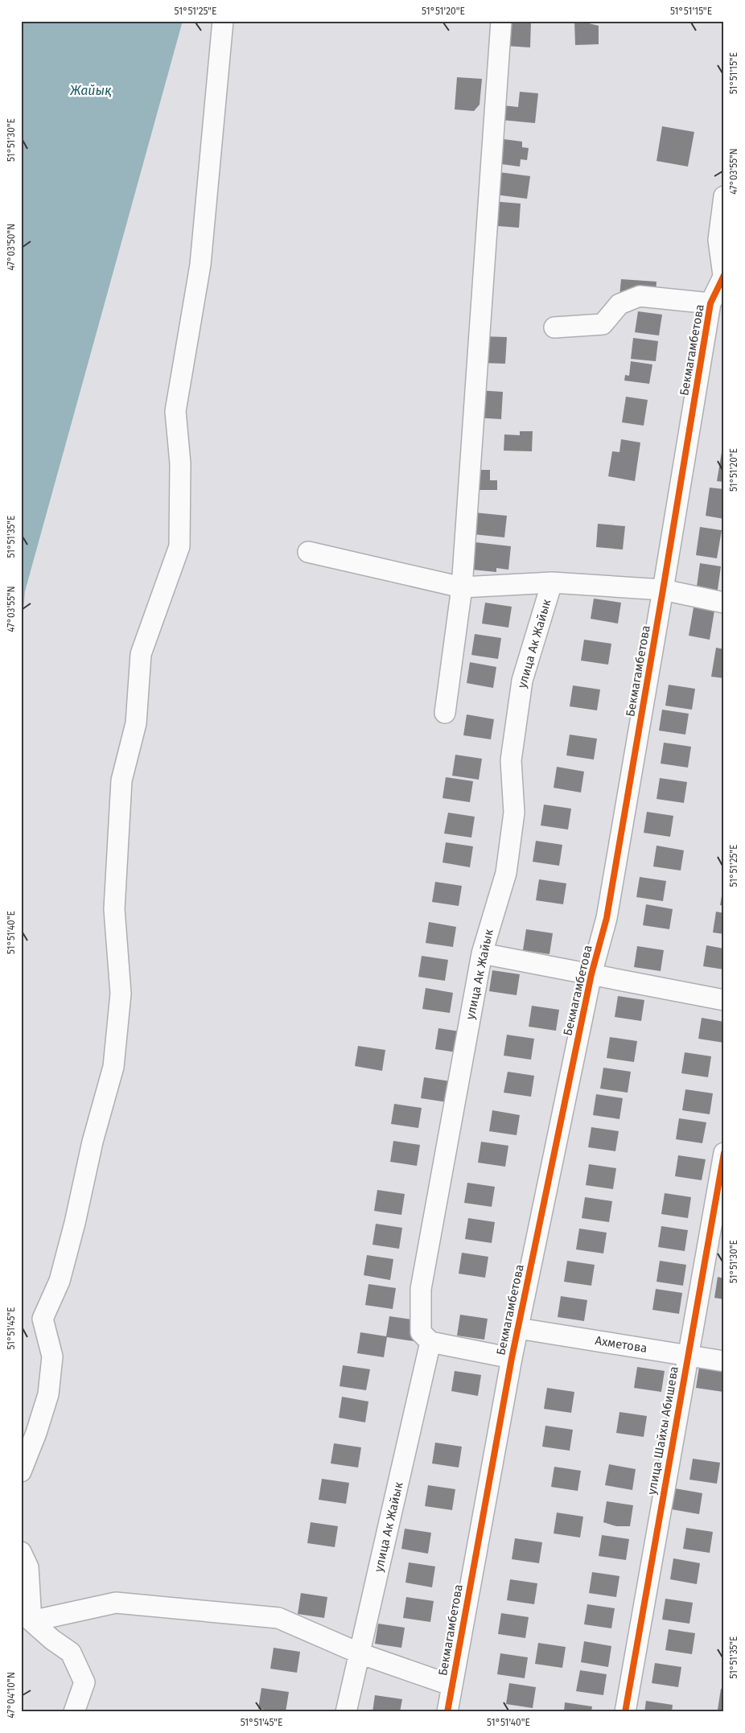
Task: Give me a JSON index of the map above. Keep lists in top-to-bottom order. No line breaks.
{"streets":{"street":["Бекмагамбетова","улица Ак Жайык","Ахметова","улица Шайхы Абишева"]},"crossings":[["Бекмагамбетова","Ахметова"],["Ахметова","улица Шайхы Абишева"]],"water":["Жайық"],"coordinates":["51°51'25\"E","51°51'20\"E","51°51'15\"E","51°51'30\"E","47°03'55\"N","47°03'50\"N","51°51'35\"E","51°51'40\"E","51°51'45\"E","47°04'10\"N"]}
